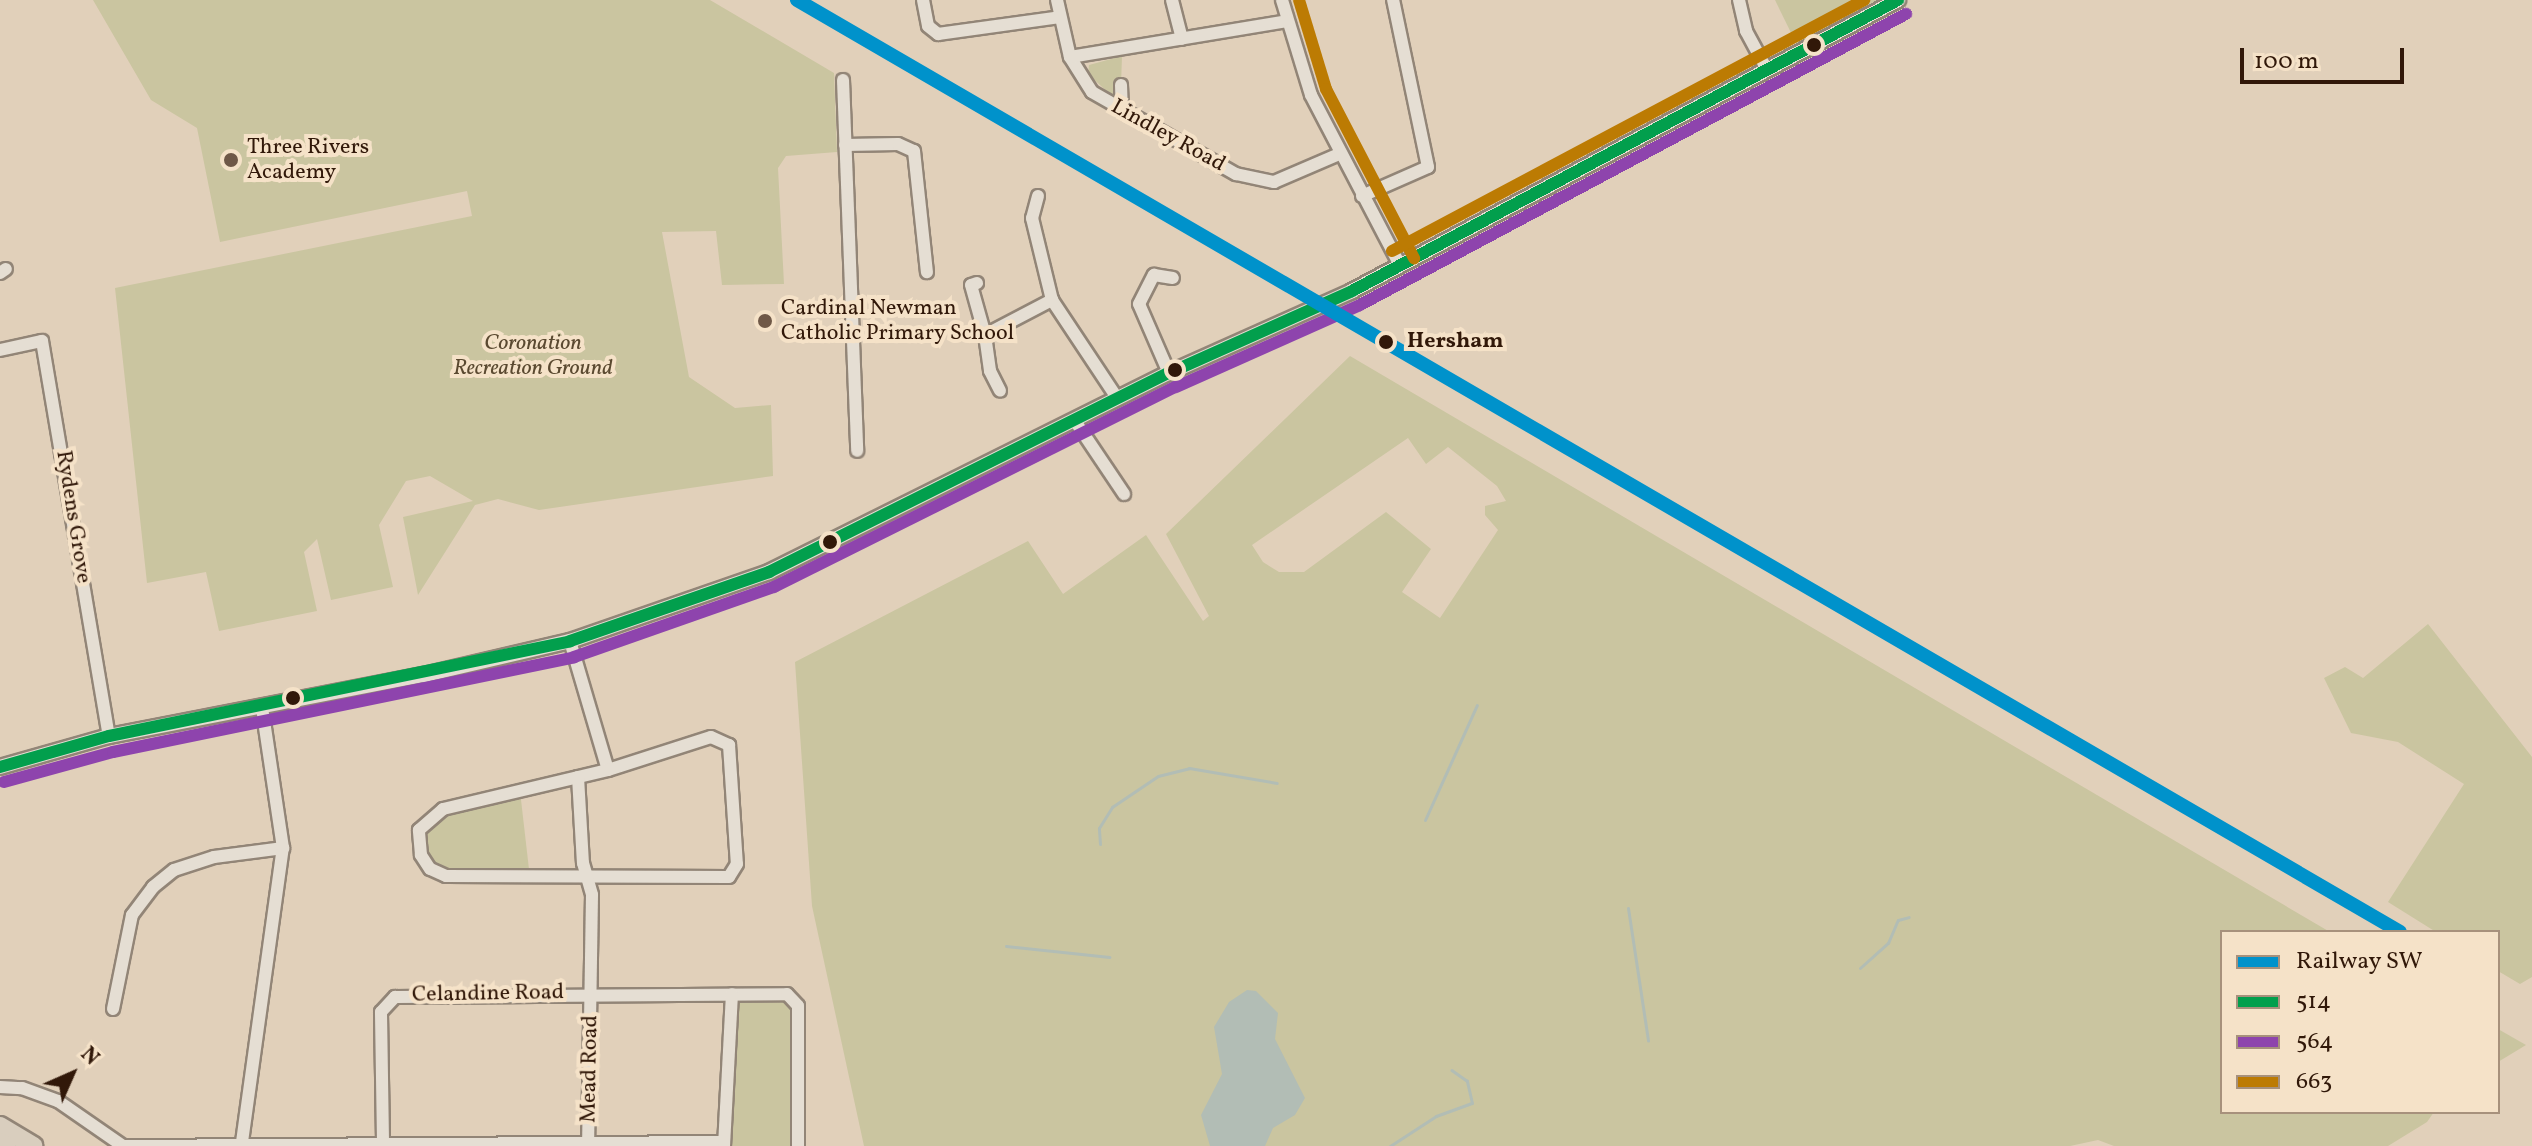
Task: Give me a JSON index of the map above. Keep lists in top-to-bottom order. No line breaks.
{"streets":{"street":["Lindley Road","Rydens Grove","Celandine Road","Mead Road"]},"crossings":[["Celandine Road","Mead Road"]],"parks":["Coronation Recreation Ground"],"places":["Three Rivers Academy","Cardinal Newman Catholic Primary School","Hersham"],"lines":["rail line SW","transit line 514","transit line 663","transit line 564"],"legend":["Railway SW","514","564","663"],"scale_bar":"100 m","north":"top right"}
